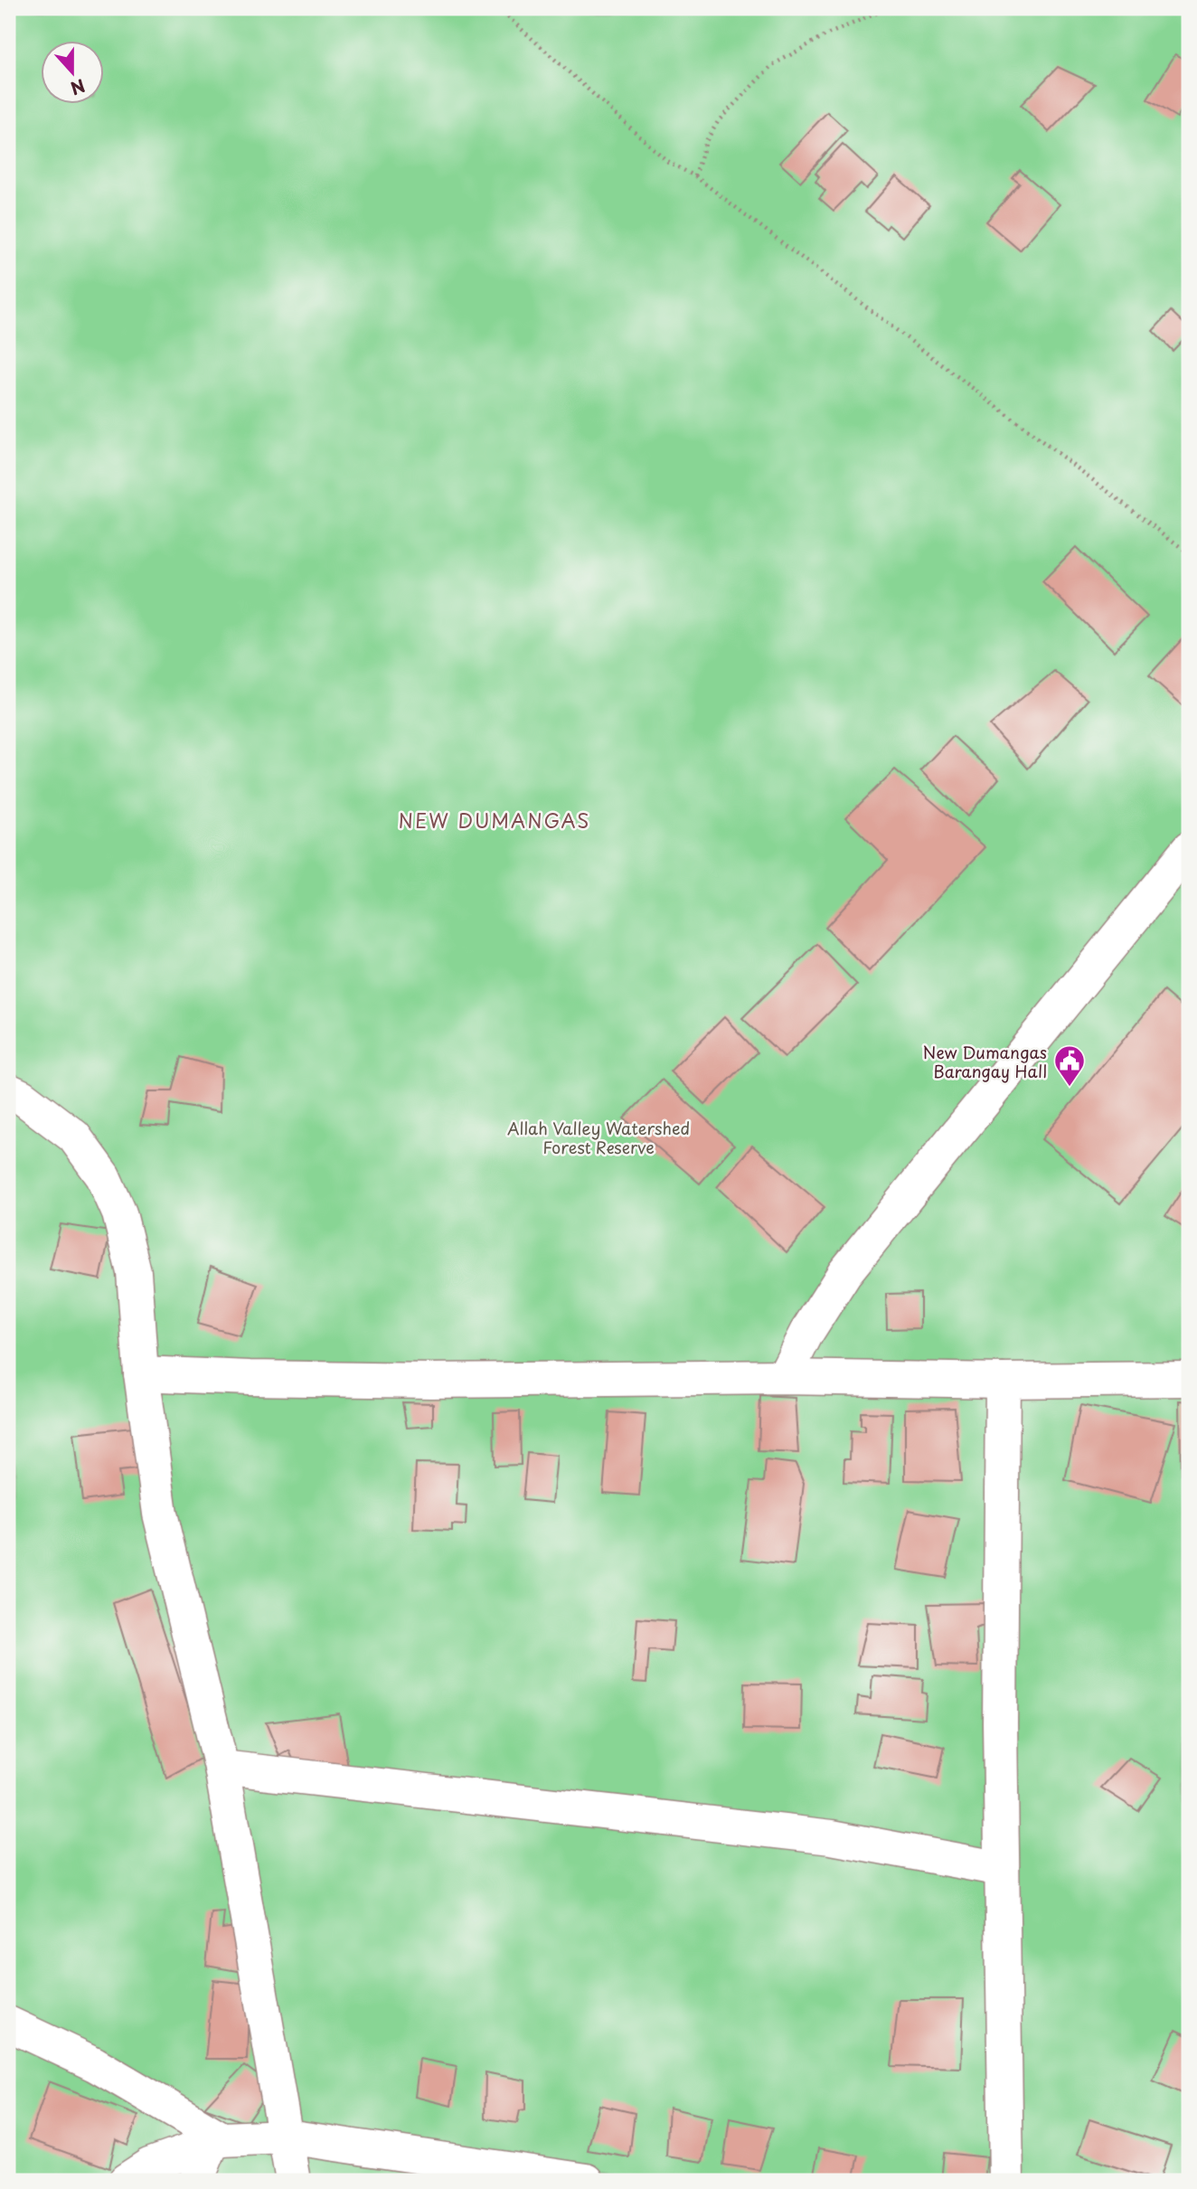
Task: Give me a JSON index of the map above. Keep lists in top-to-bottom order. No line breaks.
{"districts":["NEW DUMANGAS"],"parks":["Allah Valley Watershed Forest Reserve"],"places":{"public building":["New Dumangas Barangay Hall"]},"north":"bottom"}
